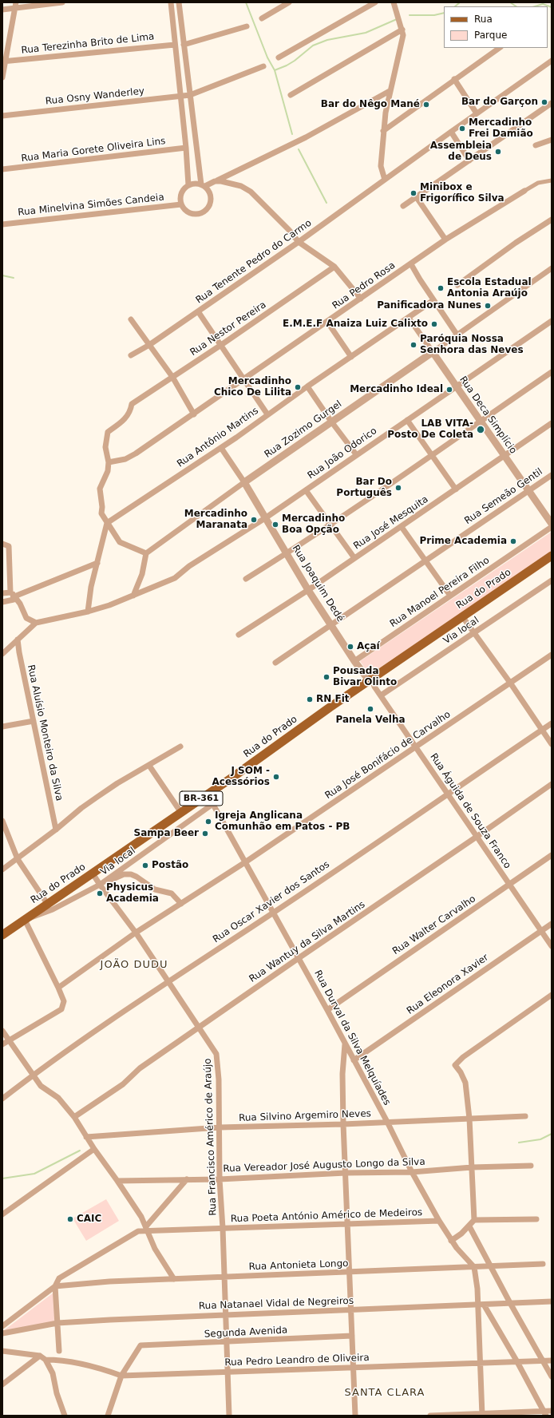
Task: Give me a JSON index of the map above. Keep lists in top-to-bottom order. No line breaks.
{"streets":{"main road":["Rua do Prado","BR-361"],"street":["Rua Terezinha Brito de Lima","Rua Osny Wanderley","Rua Maria Gorete Oliveira Lins","Rua Minelvina Simões Candeia","Rua Tenente Pedro do Carmo","Rua Pedro Rosa","Rua Nestor Pereira","Rua Deca Simplício","Rua Zozimo Gurgel","Rua Antônio Martins","Rua João Odorico","Rua Semeão Gentil","Rua José Mesquita","Rua Joaquim Dedé","Rua Manoel Pereira Filho","Via local","Rua Aluísio Monteiro da Silva","Rua José Bonifácio de Carvalho","Rua Águida de Souza Franco","Rua Oscar Xavier dos Santos","Rua Walter Carvalho","Rua Wantuy da Silva Martins","Rua Eleonora Xavier","Rua Durval da Silva Melquíades","Rua Silvino Argemiro Neves","Rua Francisco Américo de Araújo","Rua Vereador José Augusto Longo da Silva","Rua Poeta António Américo de Medeiros","Rua Antonieta Longo","Rua Natanael Vidal de Negreiros","Segunda Avenida","Rua Pedro Leandro de Oliveira"]},"crossings":[["Rua Pedro Rosa","Rua Nestor Pereira"],["Rua Deca Simplício","Rua Zozimo Gurgel"],["Rua Deca Simplício","Rua Antônio Martins"],["Rua Deca Simplício","Rua João Odorico"],["Rua Deca Simplício","Rua Semeão Gentil"],["Rua Deca Simplício","Rua José Mesquita"],["Rua Zozimo Gurgel","Rua Joaquim Dedé"],["Rua Antônio Martins","Rua Joaquim Dedé"],["Rua João Odorico","Rua Joaquim Dedé"],["Rua Semeão Gentil","Rua Joaquim Dedé"],["Rua José Mesquita","Rua Joaquim Dedé"],["Rua Joaquim Dedé","Rua do Prado"],["Rua Joaquim Dedé","Rua Manoel Pereira Filho"],["Rua Joaquim Dedé","Rua Águida de Souza Franco"],["Rua do Prado","Via local"],["Rua do Prado","Rua Águida de Souza Franco"],["Rua do Prado","Rua Durval da Silva Melquíades"],["Rua do Prado","Rua Francisco Américo de Araújo"],["Via local","Rua Águida de Souza Franco"],["Via local","Rua Durval da Silva Melquíades"],["Via local","Rua Francisco Américo de Araújo"],["Rua José Bonifácio de Carvalho","Rua Águida de Souza Franco"],["Rua José Bonifácio de Carvalho","Rua Durval da Silva Melquíades"],["Rua José Bonifácio de Carvalho","Rua Francisco Américo de Araújo"],["Rua Águida de Souza Franco","Rua Oscar Xavier dos Santos"],["Rua Águida de Souza Franco","Rua Walter Carvalho"],["Rua Águida de Souza Franco","Rua Wantuy da Silva Martins"],["Rua Águida de Souza Franco","Rua Eleonora Xavier"],["Rua Oscar Xavier dos Santos","Rua Durval da Silva Melquíades"],["Rua Oscar Xavier dos Santos","Rua Francisco Américo de Araújo"],["Rua Walter Carvalho","Rua Durval da Silva Melquíades"],["Rua Wantuy da Silva Martins","Rua Durval da Silva Melquíades"],["Rua Wantuy da Silva Martins","Rua Francisco Américo de Araújo"],["Rua Eleonora Xavier","Rua Durval da Silva Melquíades"],["Rua Durval da Silva Melquíades","Rua Silvino Argemiro Neves"],["Rua Durval da Silva Melquíades","Rua Vereador José Augusto Longo da Silva"],["Rua Durval da Silva Melquíades","Rua Poeta António Américo de Medeiros"],["Rua Durval da Silva Melquíades","Rua Antonieta Longo"],["Rua Silvino Argemiro Neves","Rua Francisco Américo de Araújo"],["Rua Francisco Américo de Araújo","Rua Vereador José Augusto Longo da Silva"],["Rua Francisco Américo de Araújo","Rua Poeta António Américo de Medeiros"],["Rua Francisco Américo de Araújo","Rua Antonieta Longo"],["Rua Francisco Américo de Araújo","Rua Natanael Vidal de Negreiros"],["Rua Francisco Américo de Araújo","Segunda Avenida"],["Rua Francisco Américo de Araújo","Rua Pedro Leandro de Oliveira"],["Rua Poeta António Américo de Medeiros","Rua Antonieta Longo"],["Segunda Avenida","Rua Pedro Leandro de Oliveira"]],"districts":["JOÃO DUDU","SANTA CLARA"],"places":["Bar do Garçon","Bar do Nêgo Mané","Mercadinho Frei Damião","Assembleia de Deus","Minibox e Frigorífico Silva","Escola Estadual Antonia Araújo","Panificadora Nunes","E.M.E.F Anaiza Luiz Calixto","Paróquia Nossa Senhora das Neves","Mercadinho Chico De Lilita","Mercadinho Ideal","LAB VITA- Posto De Coleta","Bar Do Português","Mercadinho Maranata","Mercadinho Boa Opção","Prime Academia","Açaí","Pousada Bivar Olinto","RN Fit","Panela Velha","J SOM - Acessórios","Igreja Anglicana Comunhão em Patos - PB","Sampa Beer","Postão","Physicus Academia","CAIC"],"legend":["Rua","Parque"]}
